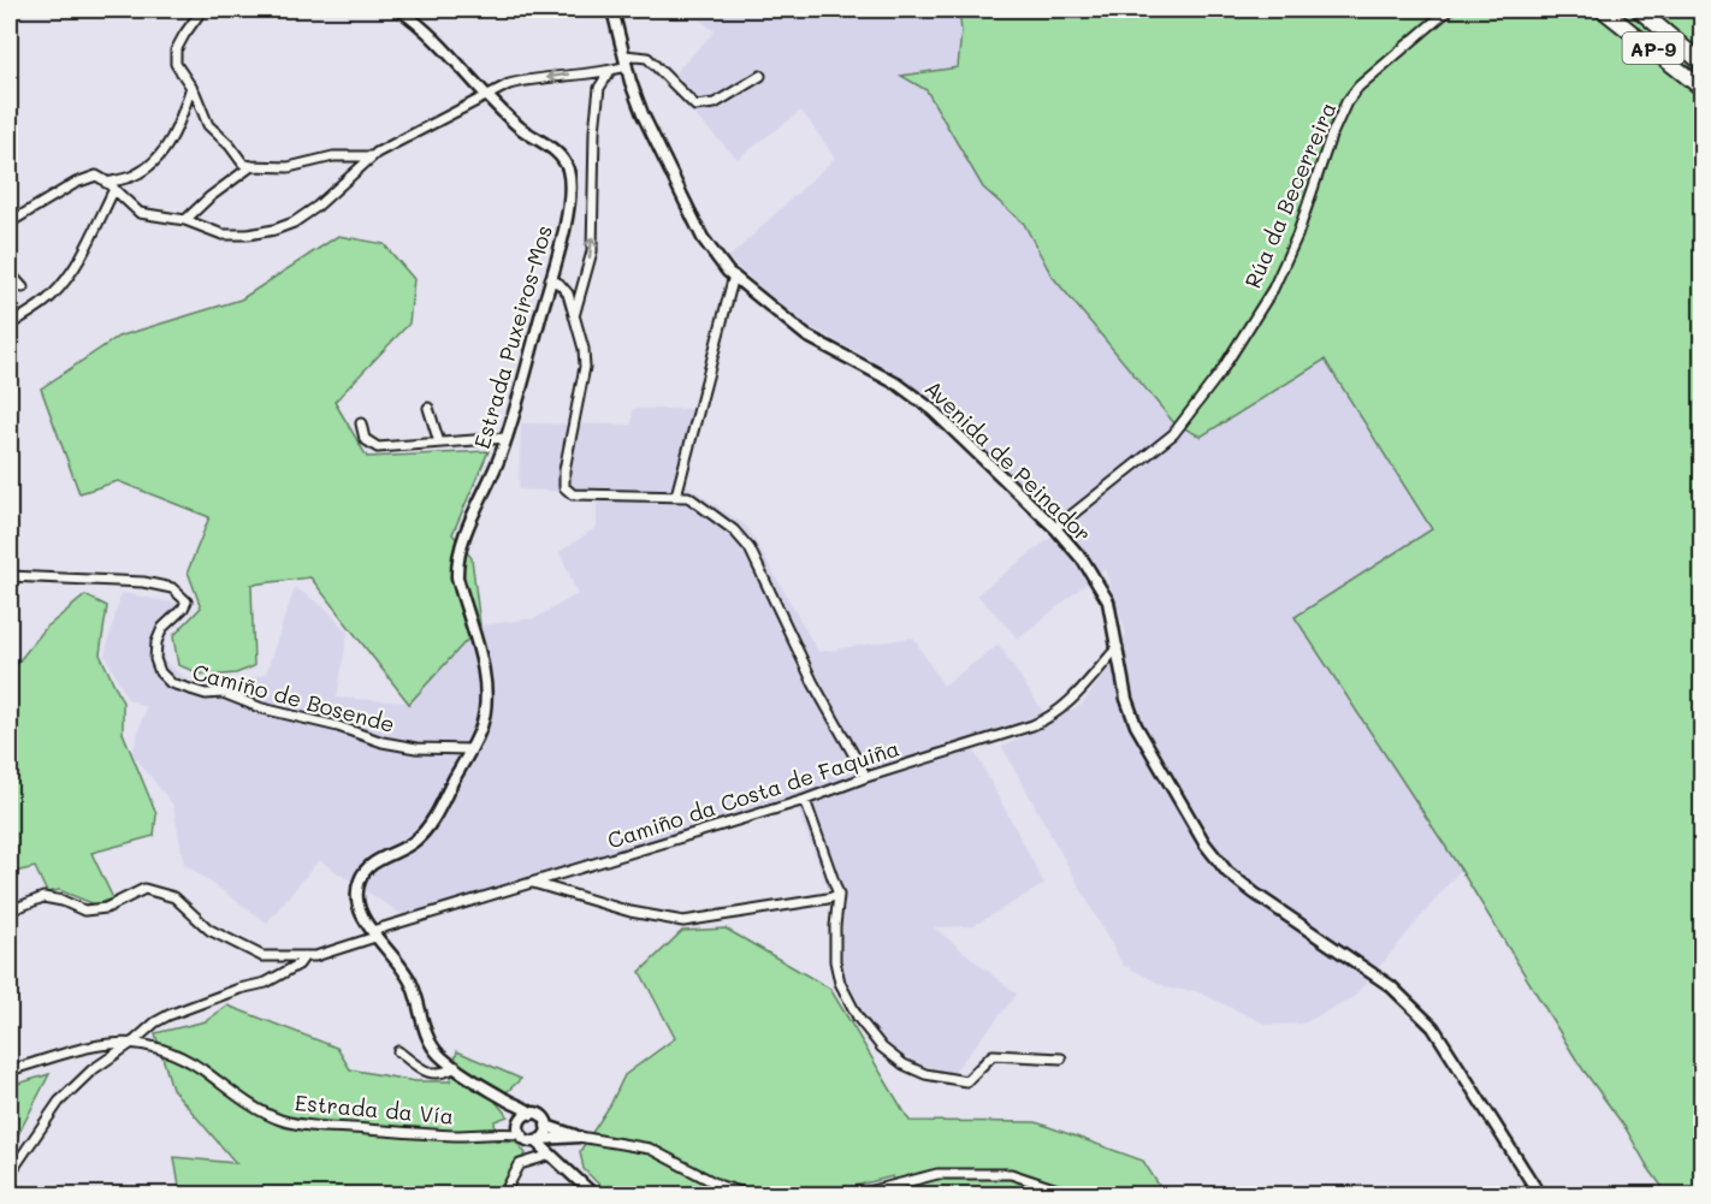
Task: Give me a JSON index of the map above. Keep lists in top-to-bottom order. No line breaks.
{"streets":{"highway":["AP-9"],"street":["Rúa da Becerreira","Estrada Puxeiros-Mos","Avenida de Peinador","Camiño de Bosende","Camiño da Costa de Faquiña","Estrada da Vía"]},"crossings":[["Rúa da Becerreira","Avenida de Peinador"],["Estrada Puxeiros-Mos","Camiño de Bosende"],["Estrada Puxeiros-Mos","Camiño da Costa de Faquiña"],["Estrada Puxeiros-Mos","Estrada da Vía"],["Avenida de Peinador","Camiño da Costa de Faquiña"]]}
